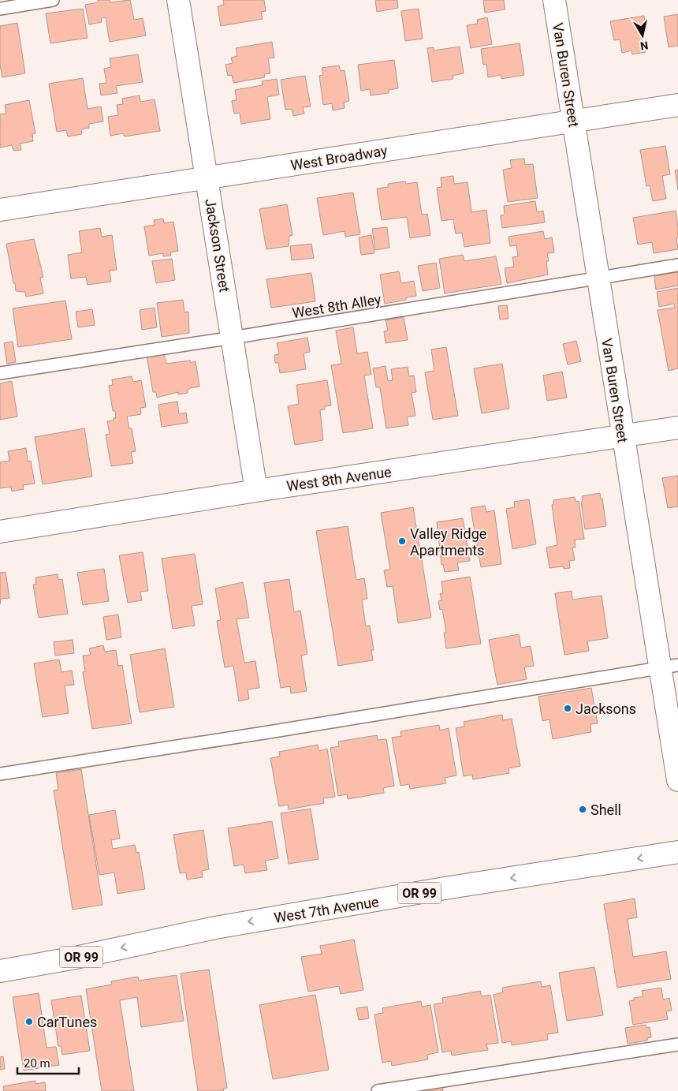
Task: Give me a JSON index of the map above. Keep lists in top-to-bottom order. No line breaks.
{"streets":{"street":["Van Buren Street","West Broadway","Jackson Street","West 8th Avenue","OR 99","West 7th Avenue"],"lane":["West 8th Alley"]},"crossings":[["Van Buren Street","West Broadway"],["Van Buren Street","West 8th Alley"],["Van Buren Street","West 8th Avenue"],["West Broadway","Jackson Street"],["Jackson Street","West 8th Alley"],["Jackson Street","West 8th Avenue"]],"one_way":["West 7th Avenue"],"places":["Valley Ridge Apartments","Jacksons","Shell","CarTunes"],"scale_bar":"20 m","north":"bottom"}
